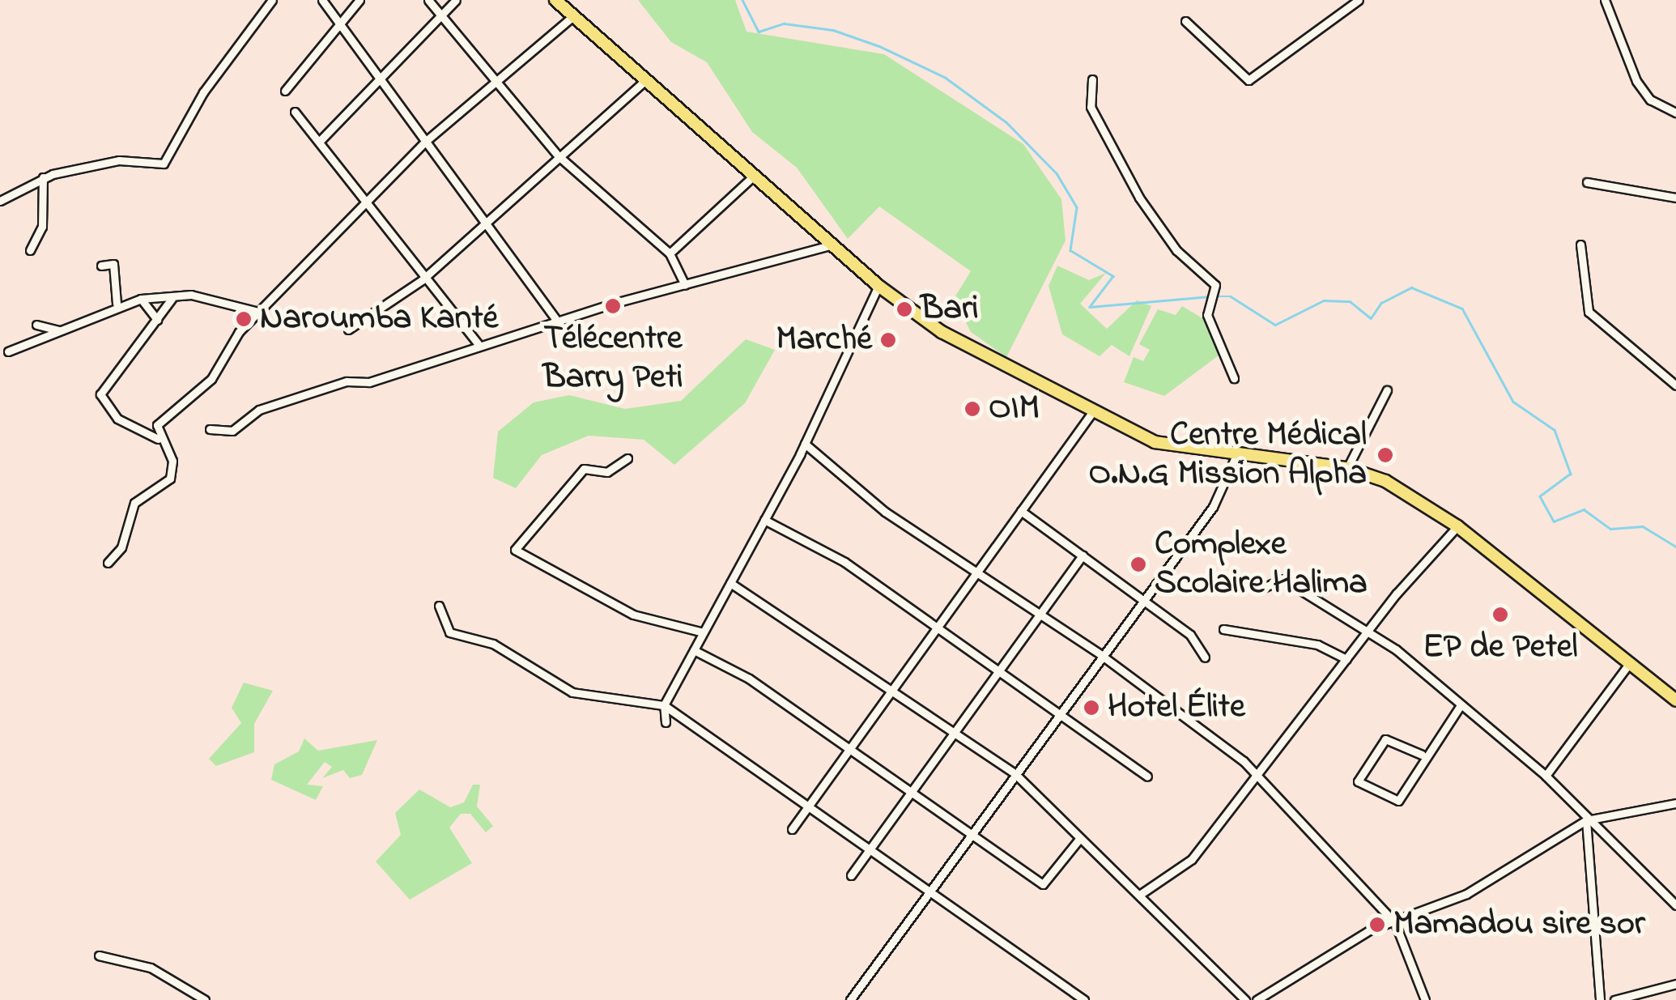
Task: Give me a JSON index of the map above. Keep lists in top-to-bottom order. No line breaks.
{"places":["Télécentre Barry Peti","Bari","Naroumba Kanté","Marché","OIM","Centre Médical O.N.G Mission Alpha","Complexe Scolaire Halima","EP de Petel","Hotel Élite","Mamadou sire sor"]}
